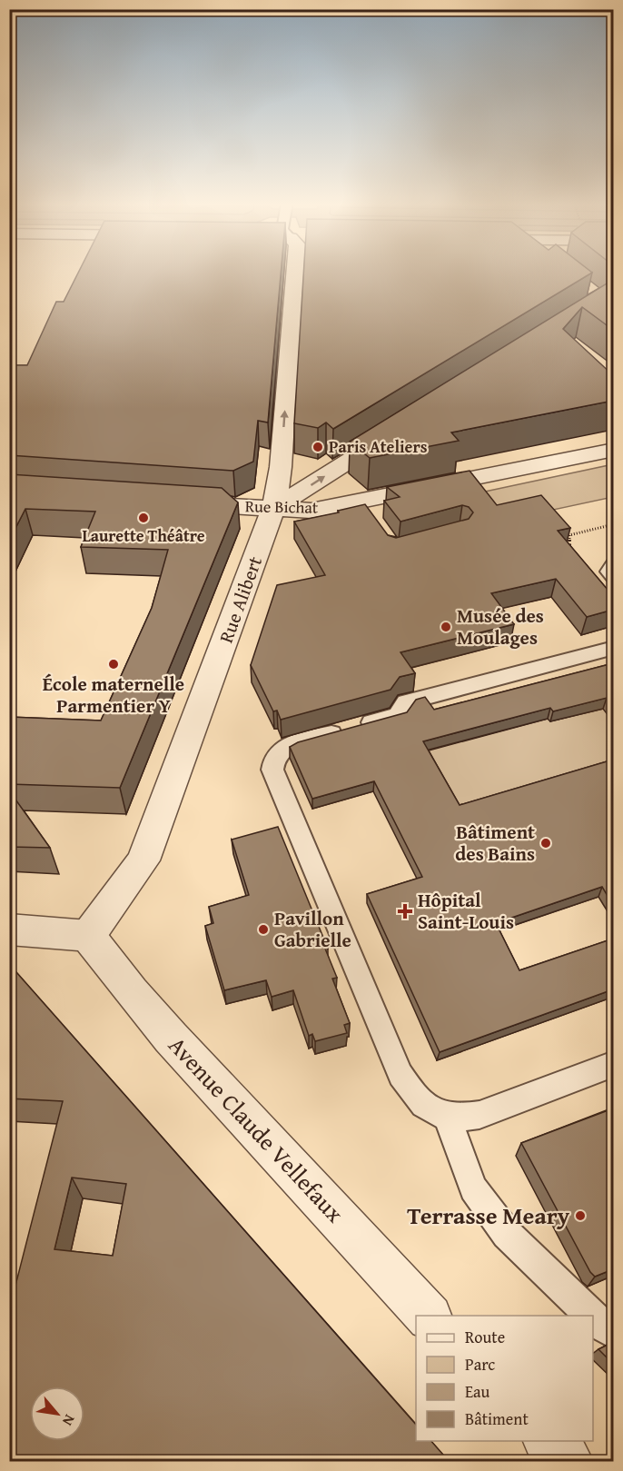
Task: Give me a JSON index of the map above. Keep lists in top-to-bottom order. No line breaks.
{"streets":{"street":["Rue Bichat","Rue Alibert","Avenue Claude Vellefaux"]},"crossings":[["Rue Bichat","Rue Alibert"],["Rue Alibert","Avenue Claude Vellefaux"]],"places":{"other":["Paris Ateliers","Laurette Théâtre","Musée des Moulages","École maternelle Parmentier Y","Bâtiment des Bains","Pavillon Gabrielle","Terrasse Meary"],"health":["Hôpital Saint-Louis"]},"legend":["Route","Parc","Eau","Bâtiment"],"north":"bottom right"}
